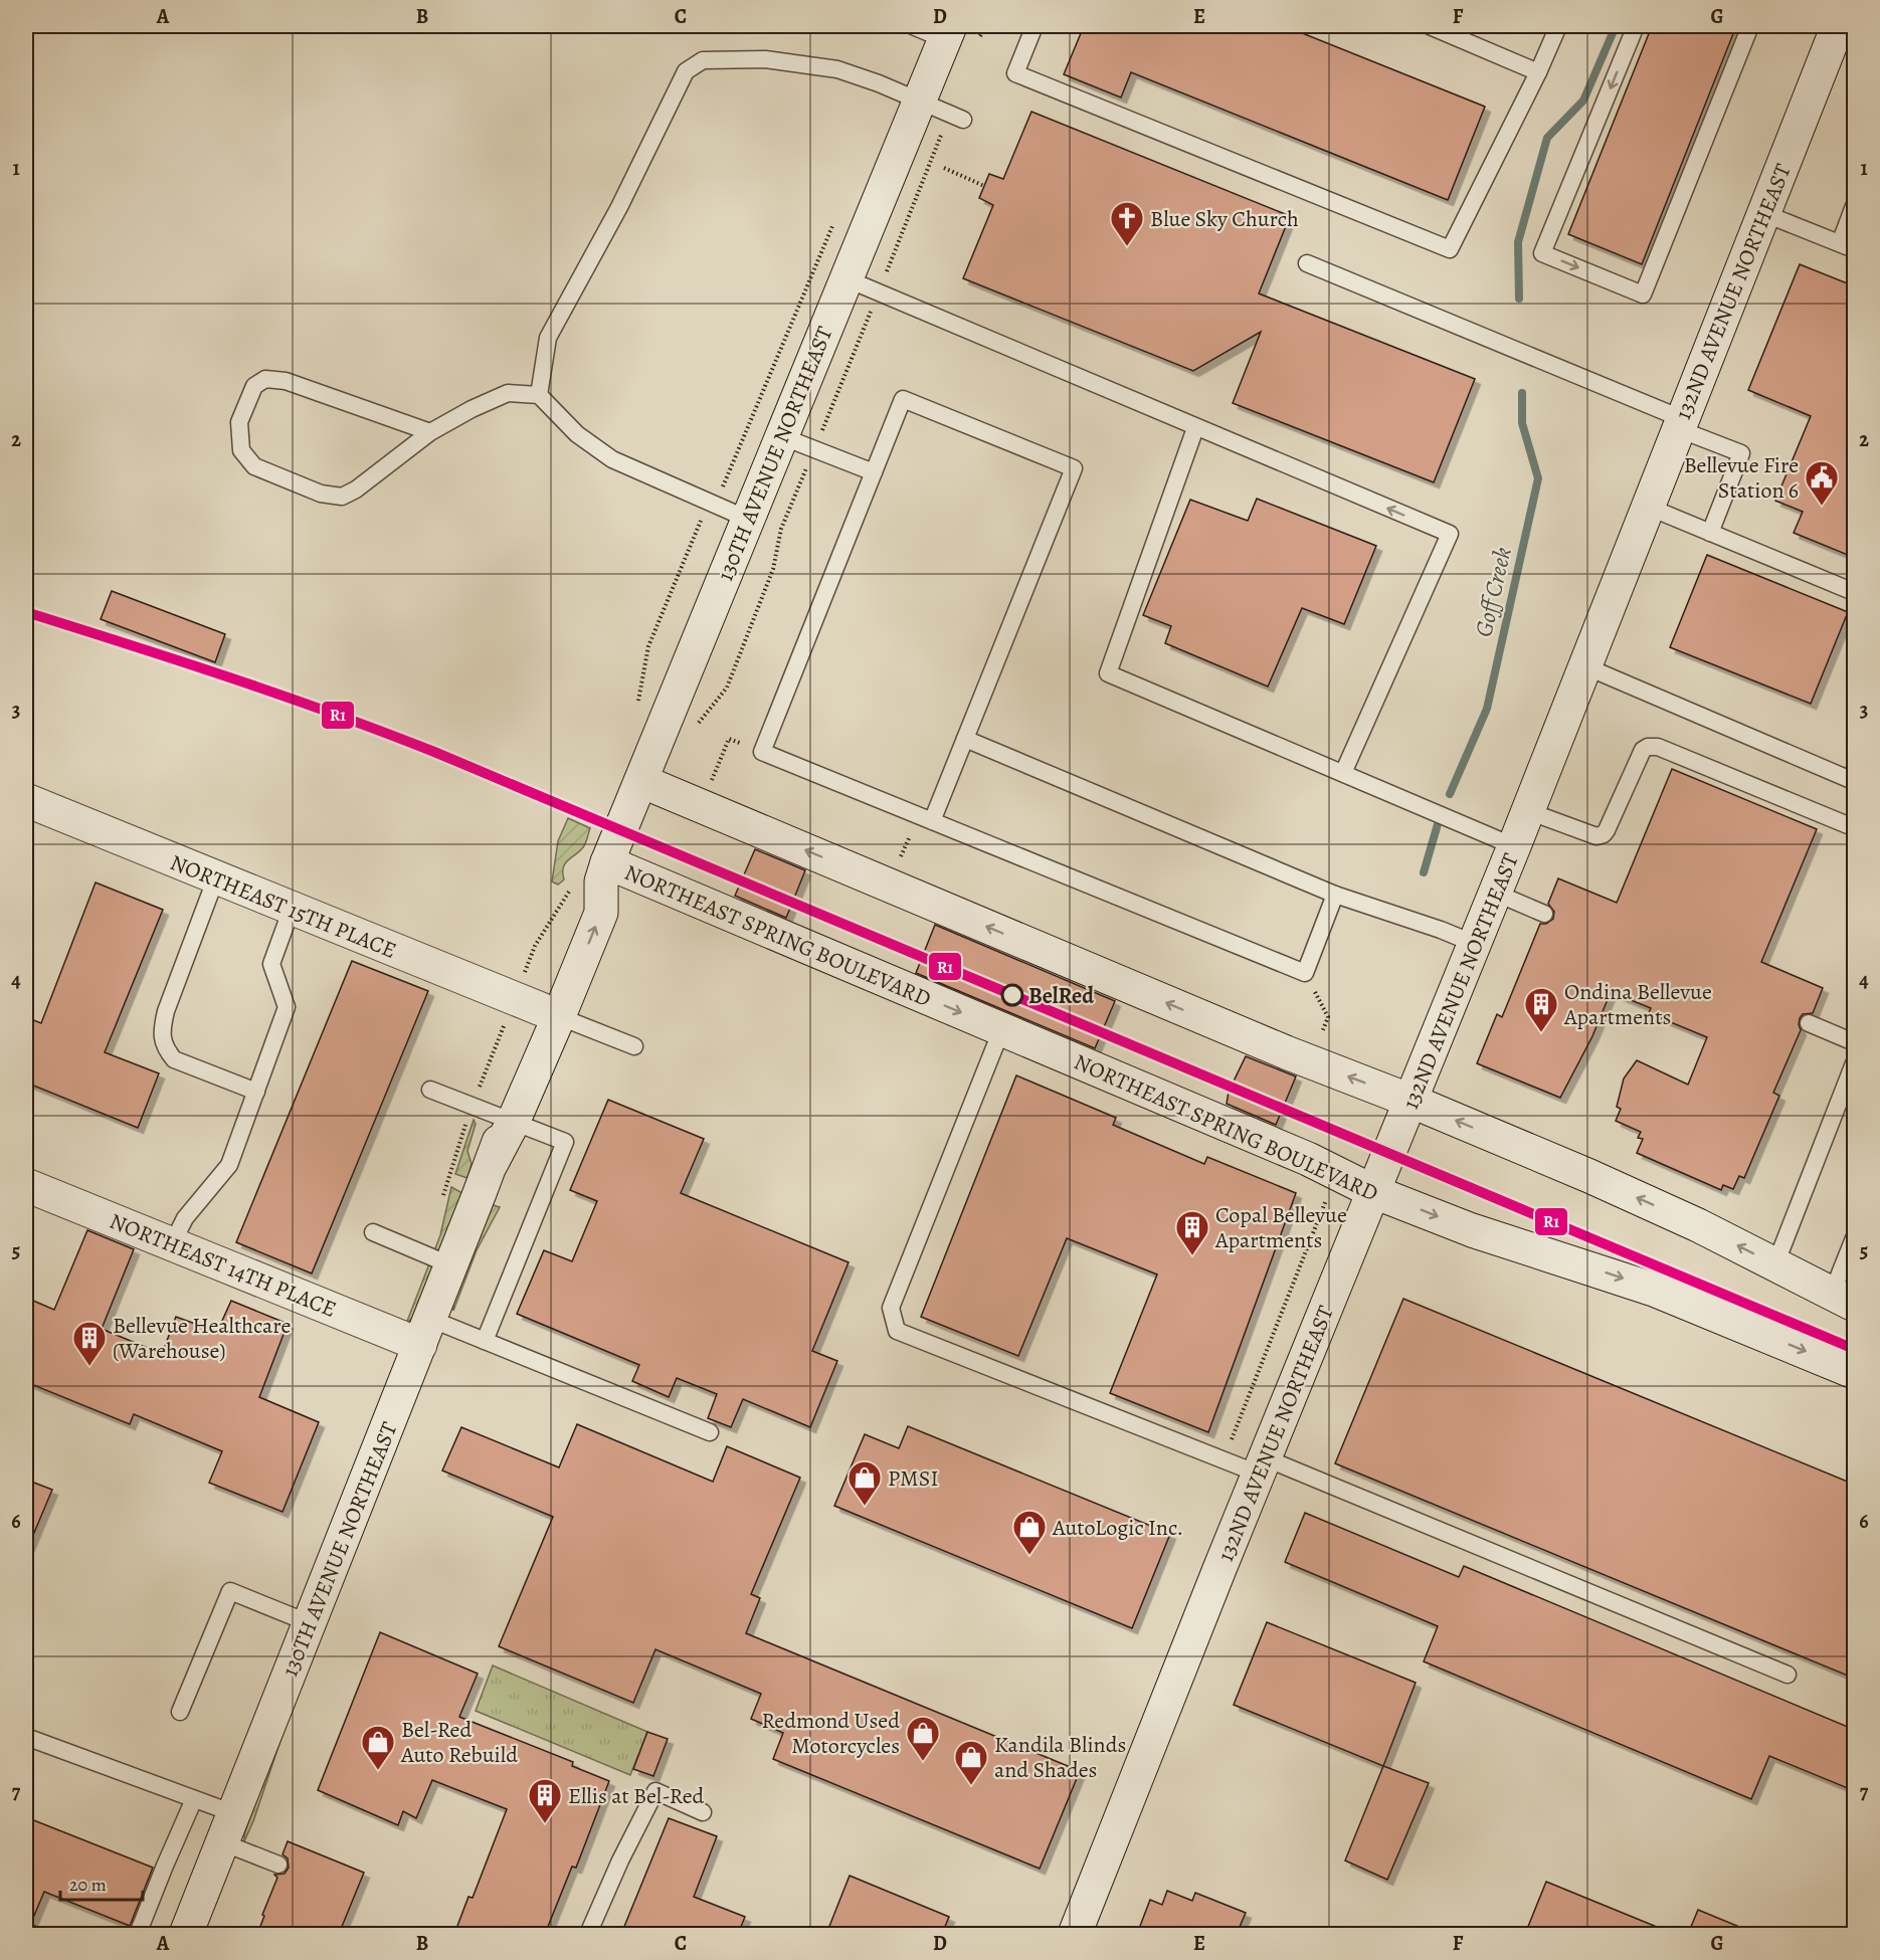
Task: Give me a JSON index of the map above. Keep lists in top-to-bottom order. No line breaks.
{"streets":{"street":["132ND AVENUE NORTHEAST","130TH AVENUE NORTHEAST","NORTHEAST 15TH PLACE","NORTHEAST SPRING BOULEVARD","NORTHEAST 14TH PLACE"]},"crossings":[["132ND AVENUE NORTHEAST","NORTHEAST SPRING BOULEVARD"],["130TH AVENUE NORTHEAST","NORTHEAST 15TH PLACE"],["130TH AVENUE NORTHEAST","NORTHEAST SPRING BOULEVARD"],["130TH AVENUE NORTHEAST","NORTHEAST 14TH PLACE"]],"water":["Goff Creek"],"places":{"church":["Blue Sky Church"],"public building":["Bellevue Fire Station 6"],"other":["BelRed"],"building":["Ondina Bellevue Apartments","Copal Bellevue Apartments","Bellevue Healthcare (Warehouse)","Ellis at Bel-Red"],"shop":["PMSI","AutoLogic Inc.","Redmond Used Motorcycles","Bel-Red Auto Rebuild","Kandila Blinds and Shades"]},"lines":["transit line R1"],"scale_bar":"20 m","grid":{"columns":["A","B","C","D","E","F","G"],"rows":["1","2","3","4","5","6","7"]}}
